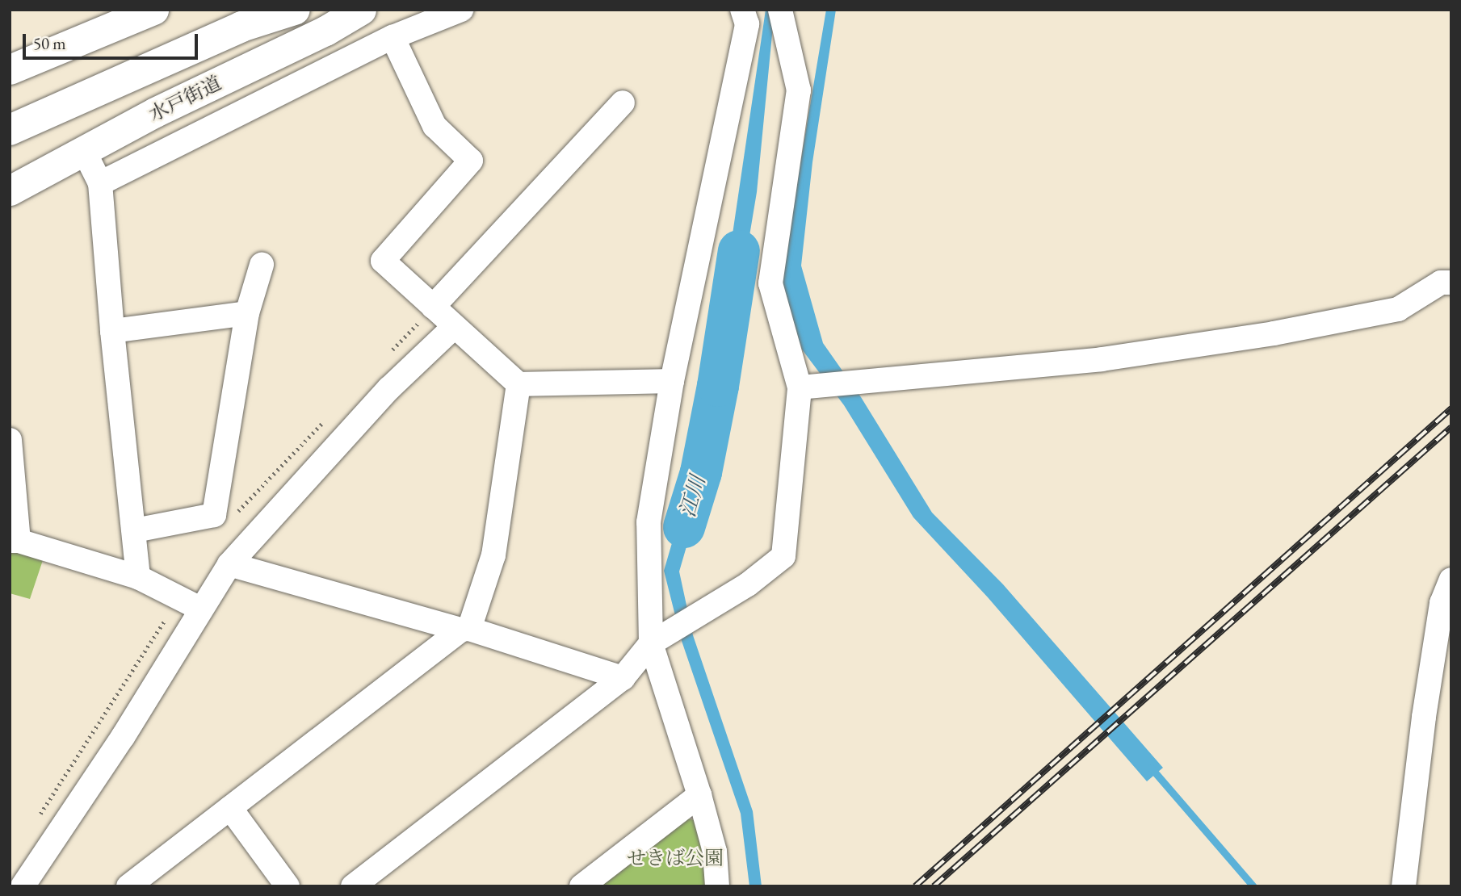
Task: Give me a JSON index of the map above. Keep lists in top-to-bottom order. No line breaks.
{"streets":{"main road":["水戸街道"]},"water":["江川"],"parks":["せきば公園"],"scale_bar":"50 m"}
